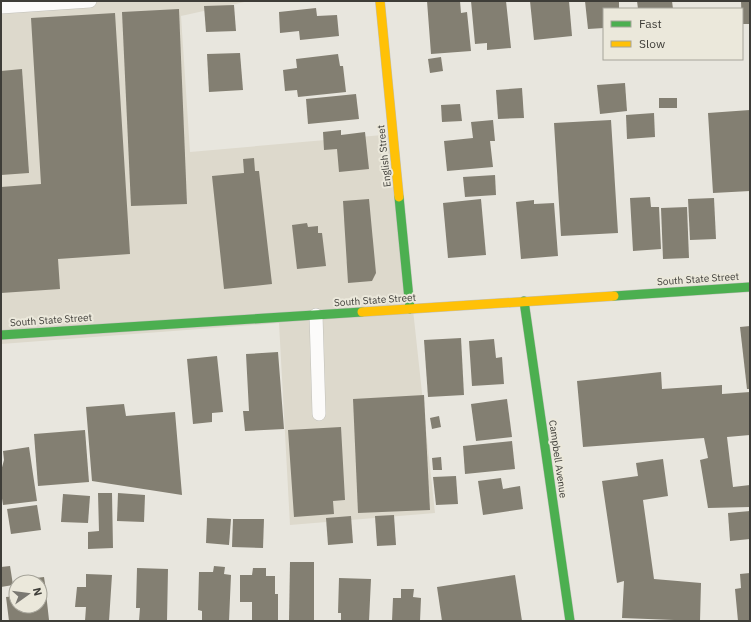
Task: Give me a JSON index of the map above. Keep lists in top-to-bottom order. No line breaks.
{"streets":{"street":["English Street","South State Street","Campbell Avenue"]},"crossings":[["English Street","South State Street"],["South State Street","Campbell Avenue"]],"legend":["Fast","Slow"],"north":"right"}
